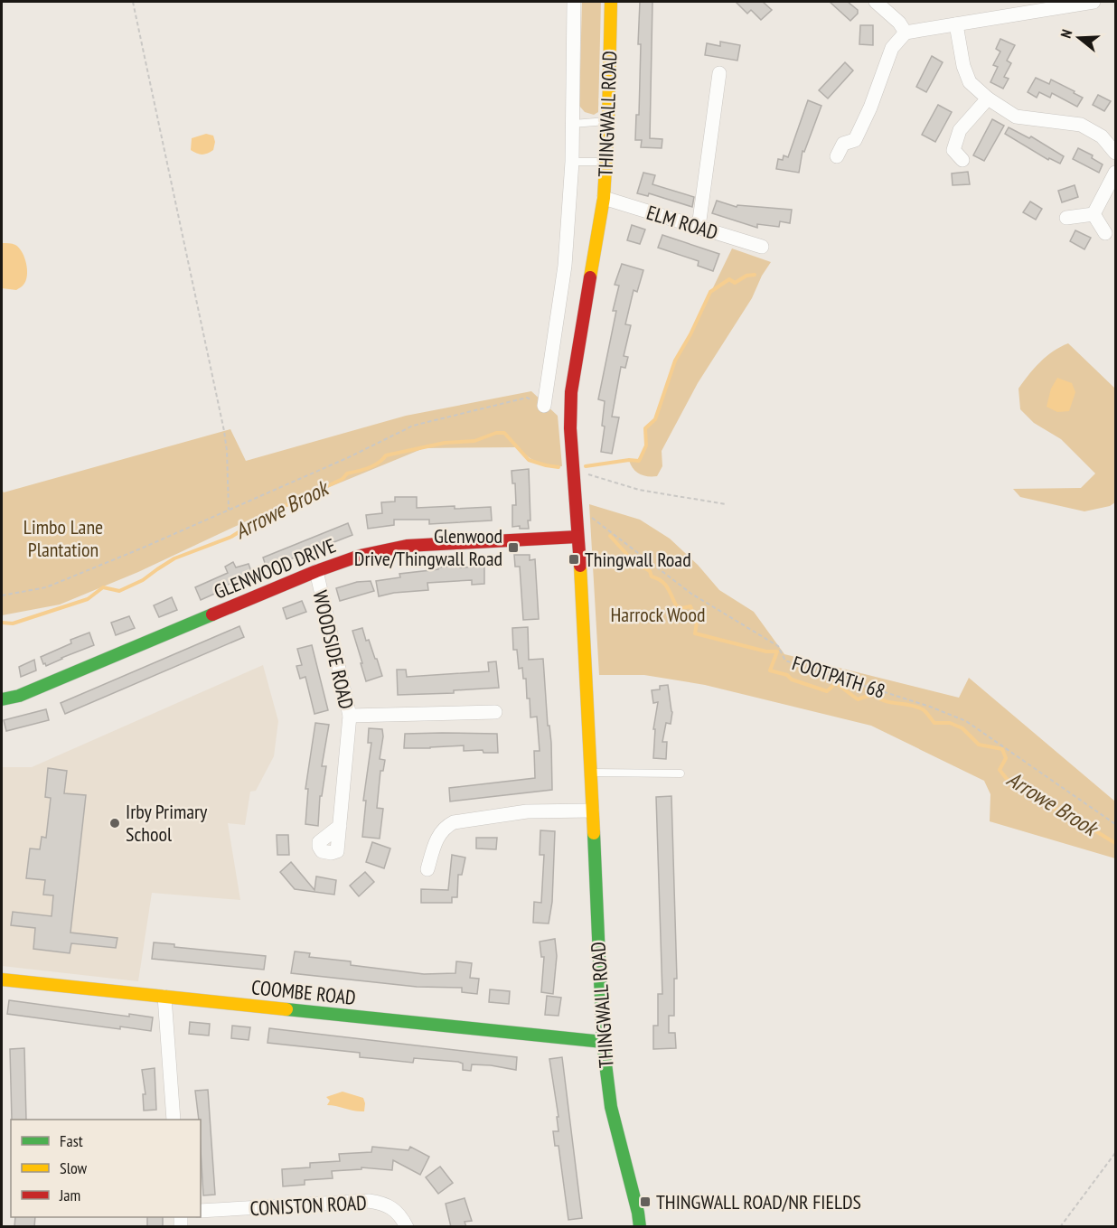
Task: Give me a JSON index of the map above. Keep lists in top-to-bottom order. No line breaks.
{"streets":{"street":["THINGWALL ROAD","ELM ROAD","GLENWOOD DRIVE","WOODSIDE ROAD","COOMBE ROAD","CONISTON ROAD"],"path":["FOOTPATH 68"]},"crossings":[["THINGWALL ROAD","ELM ROAD"],["THINGWALL ROAD","GLENWOOD DRIVE"],["THINGWALL ROAD","FOOTPATH 68"],["THINGWALL ROAD","COOMBE ROAD"],["GLENWOOD DRIVE","WOODSIDE ROAD"]],"water":["Arrowe Brook"],"parks":["Limbo Lane Plantation","Harrock Wood"],"places":{"transit":["Glenwood Drive/Thingwall Road","Thingwall Road","THINGWALL ROAD/NR FIELDS"],"other":["Irby Primary School"]},"legend":["Fast","Slow","Jam"],"north":"left"}
